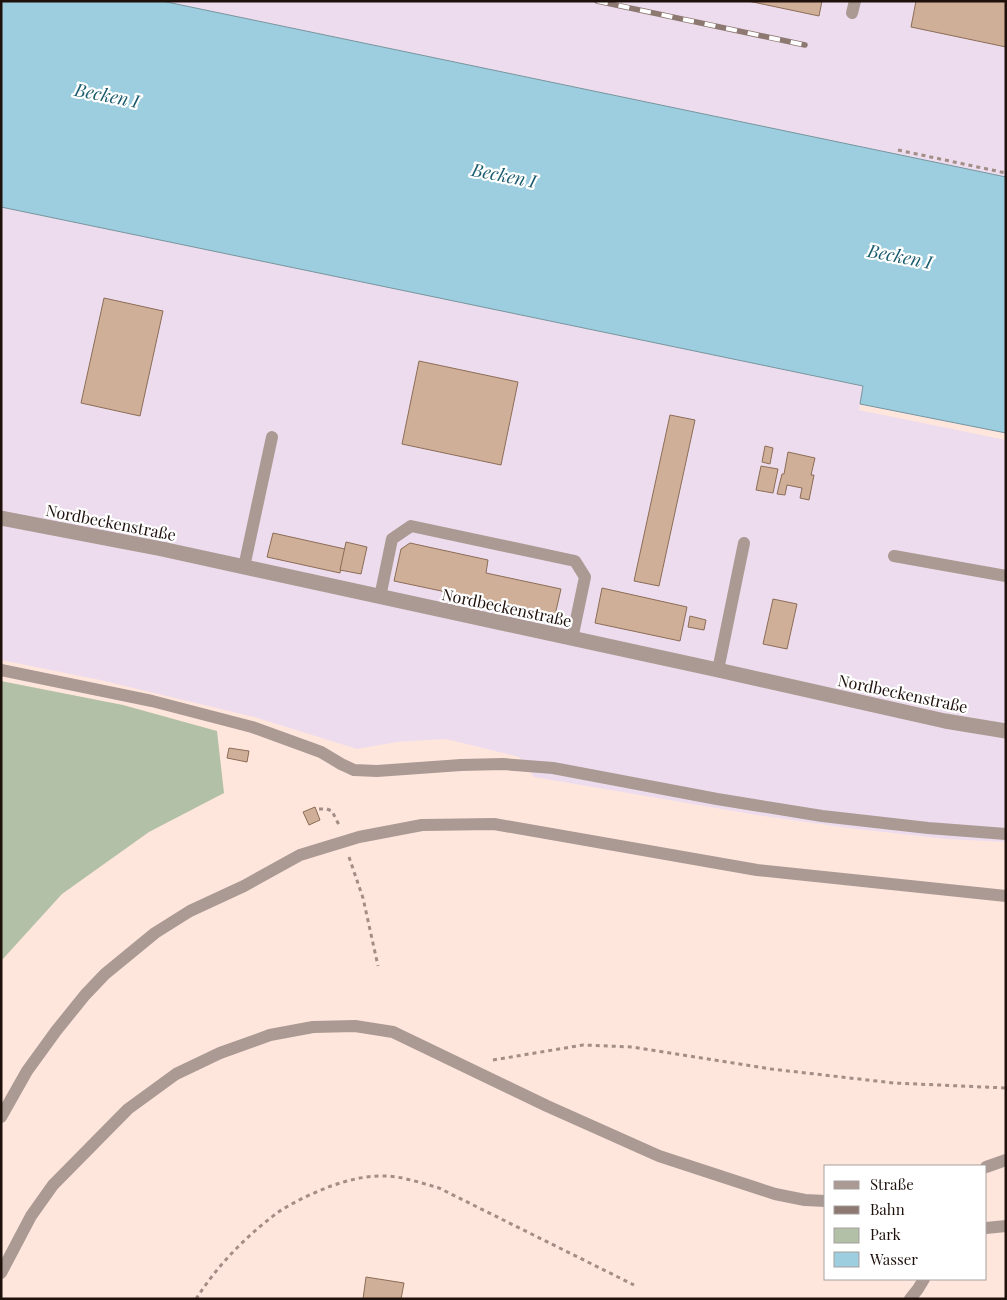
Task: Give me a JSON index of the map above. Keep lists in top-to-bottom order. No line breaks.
{"streets":{"street":["Nordbeckenstraße"]},"water":["Becken I"],"legend":["Straße","Bahn","Park","Wasser"]}
